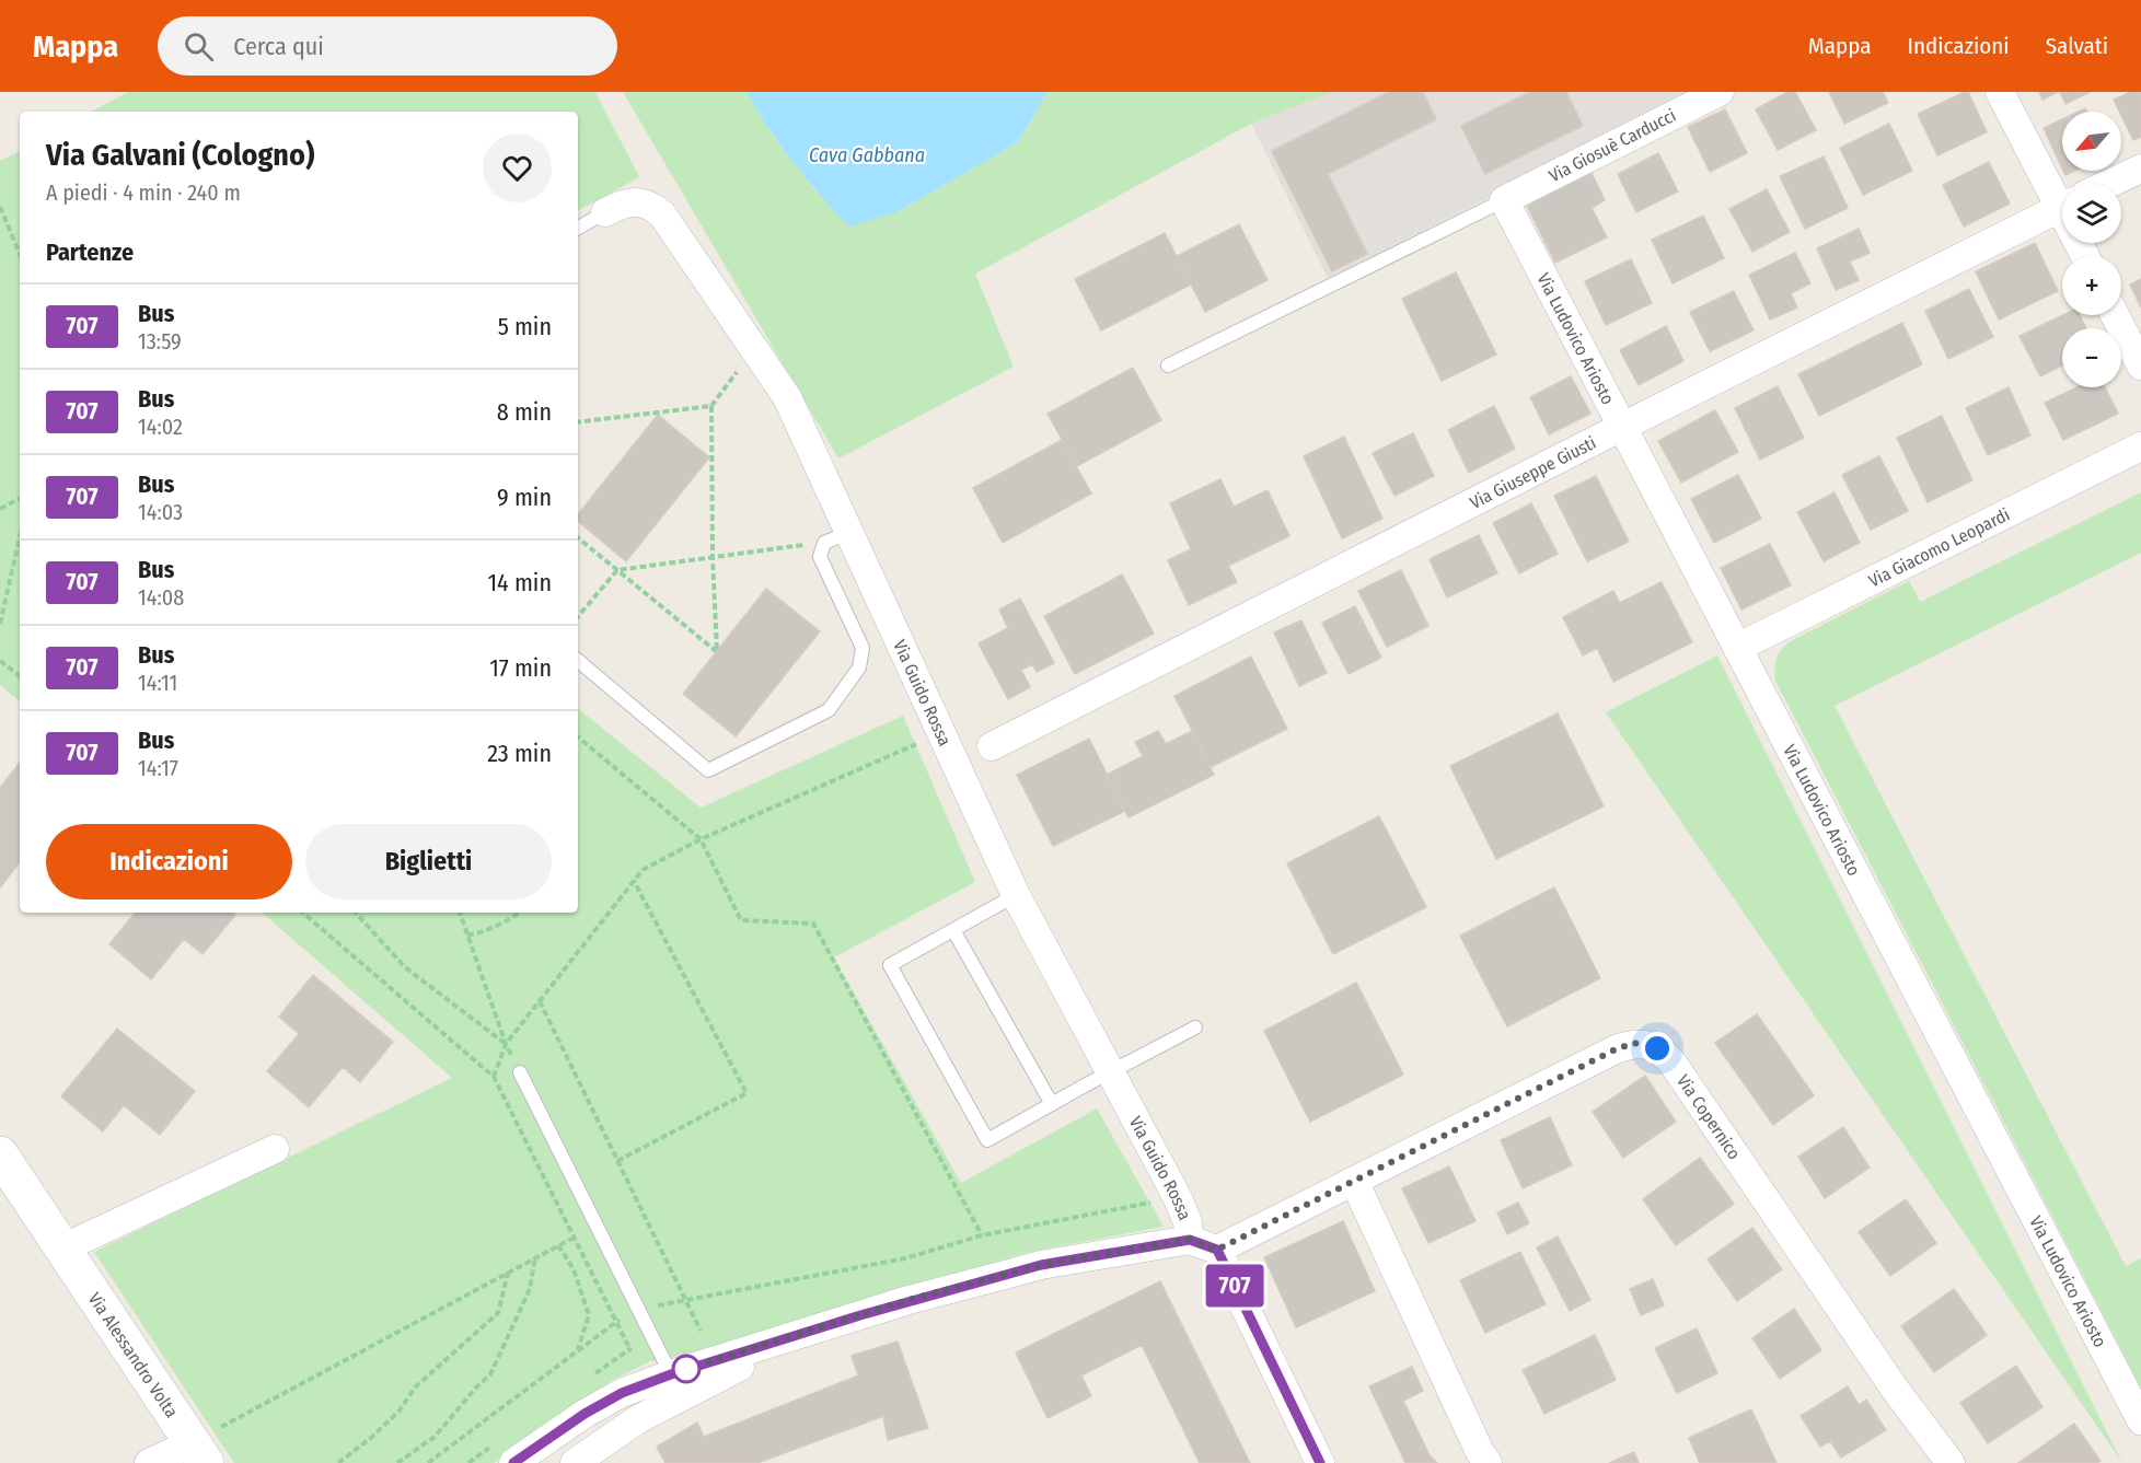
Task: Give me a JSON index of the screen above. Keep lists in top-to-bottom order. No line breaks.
{"streets":{"street":["Via Giosuè Carducci","Via Ludovico Ariosto","Via Giuseppe Giusti","Via Giacomo Leopardi","Via Guido Rossa","Via Copernico","Via Alessandro Volta"]},"crossings":[["Via Giosuè Carducci","Via Ludovico Ariosto"],["Via Ludovico Ariosto","Via Giuseppe Giusti"],["Via Ludovico Ariosto","Via Giacomo Leopardi"]],"water":["Cava Gabbana"],"lines":["bus line 707"],"north":"bottom left","page":{"header":"Mappa","search":"Cerca qui","nav":["Mappa","Indicazioni","Salvati"],"on_map":"707","map_buttons":["+","−"],"heading":[["Via Galvani (Cologno)","A piedi · 4 min · 240 m"],"Partenze"],"list":[{"mark":"707","name":"Bus","note":"13:59","value":"5 min"},{"mark":"707","name":"Bus","note":"14:02","value":"8 min"},{"mark":"707","name":"Bus","note":"14:03","value":"9 min"},{"mark":"707","name":"Bus","note":"14:08","value":"14 min"},{"mark":"707","name":"Bus","note":"14:11","value":"17 min"},{"mark":"707","name":"Bus","note":"14:17","value":"23 min"}],"buttons":["Indicazioni","Biglietti"]}}
